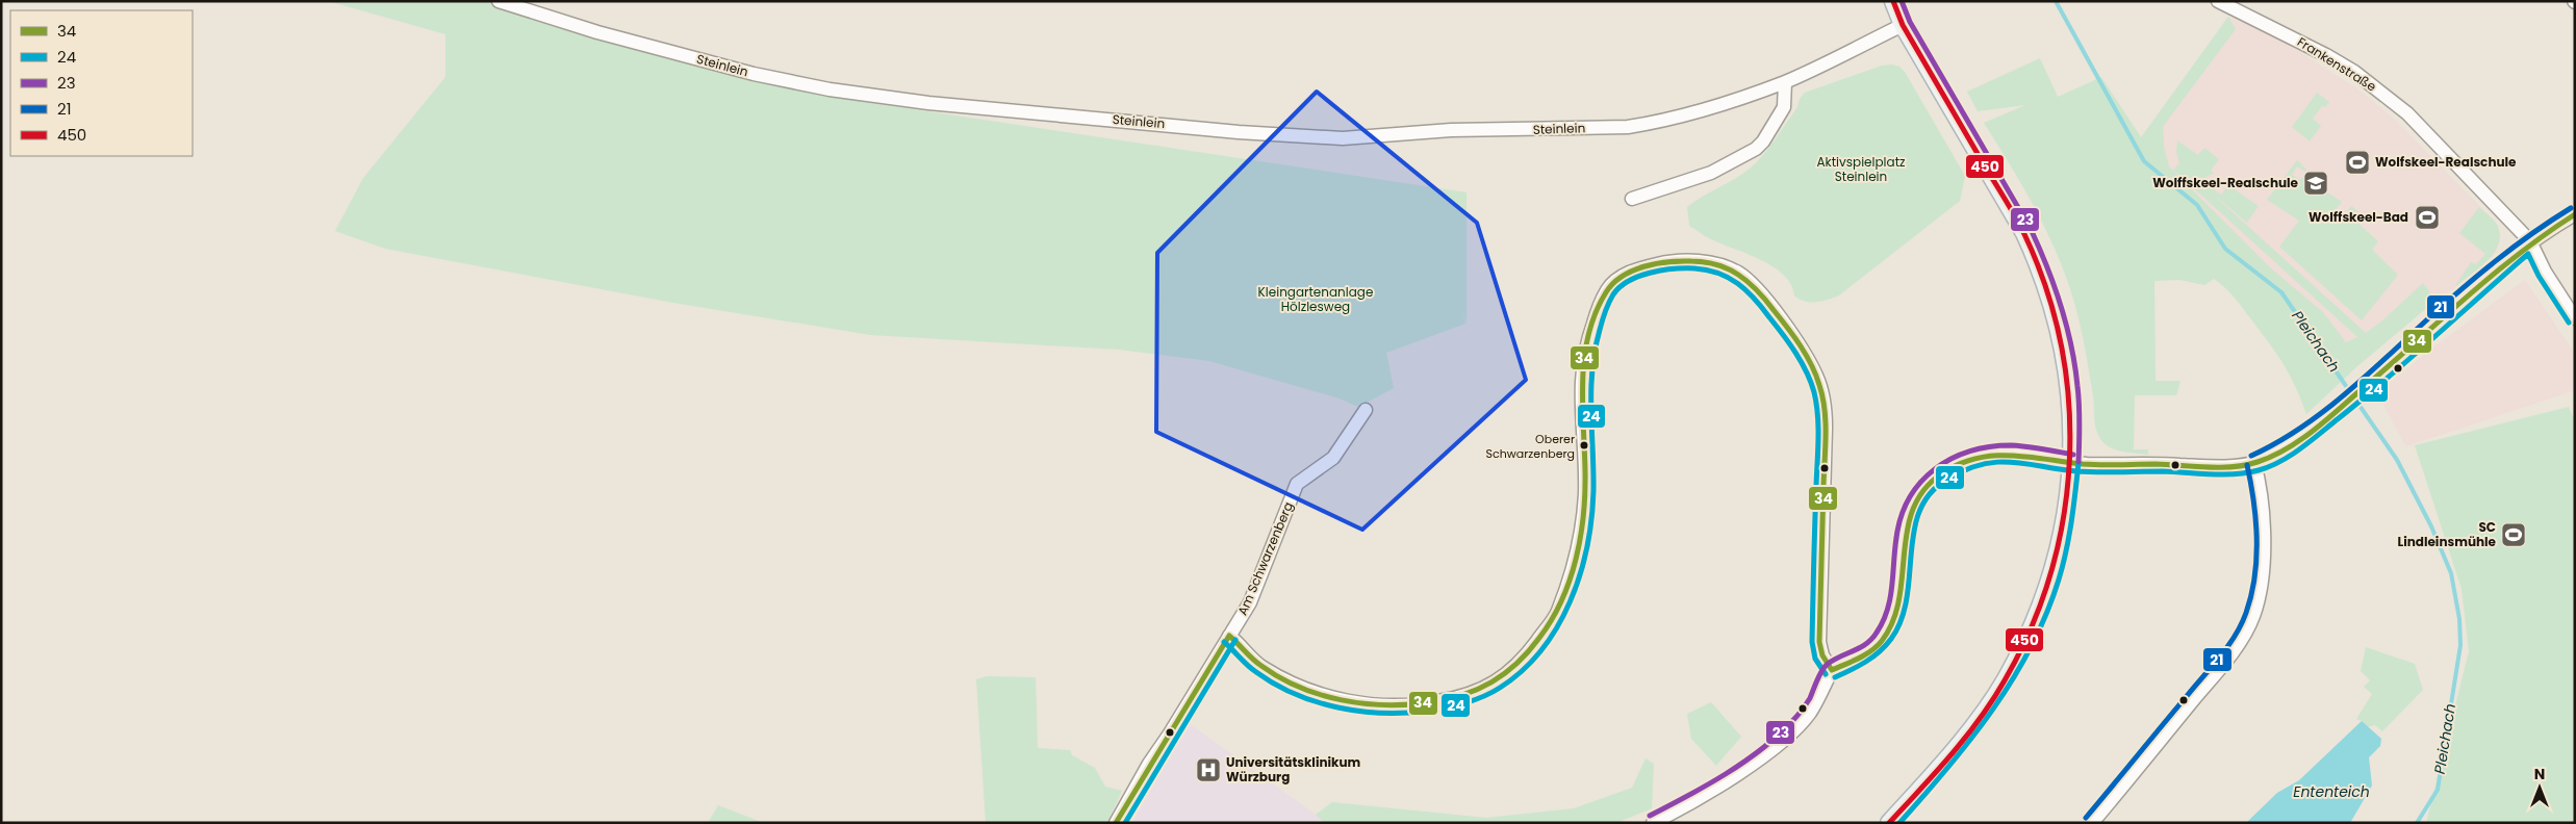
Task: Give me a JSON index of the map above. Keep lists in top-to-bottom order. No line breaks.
{"streets":{"street":["Frankenstraße","Steinlein","Am Schwarzenberg"]},"water":["Pleichach","Ententeich"],"parks":["Aktivspielplatz Steinlein","Kleingartenanlage Hölzlesweg"],"places":{"sports":["Wolfskeel-Realschule","Wolffskeel-Bad","SC Lindleinsmühle"],"school or university":["Wolffskeel-Realschule"],"other":["Oberer Schwarzenberg"],"hospital":["Universitätsklinikum Würzburg"]},"lines":["transit line 23","transit line 450","transit line 21","transit line 34","transit line 24"],"legend":["34","24","23","21","450"],"north":"top"}
